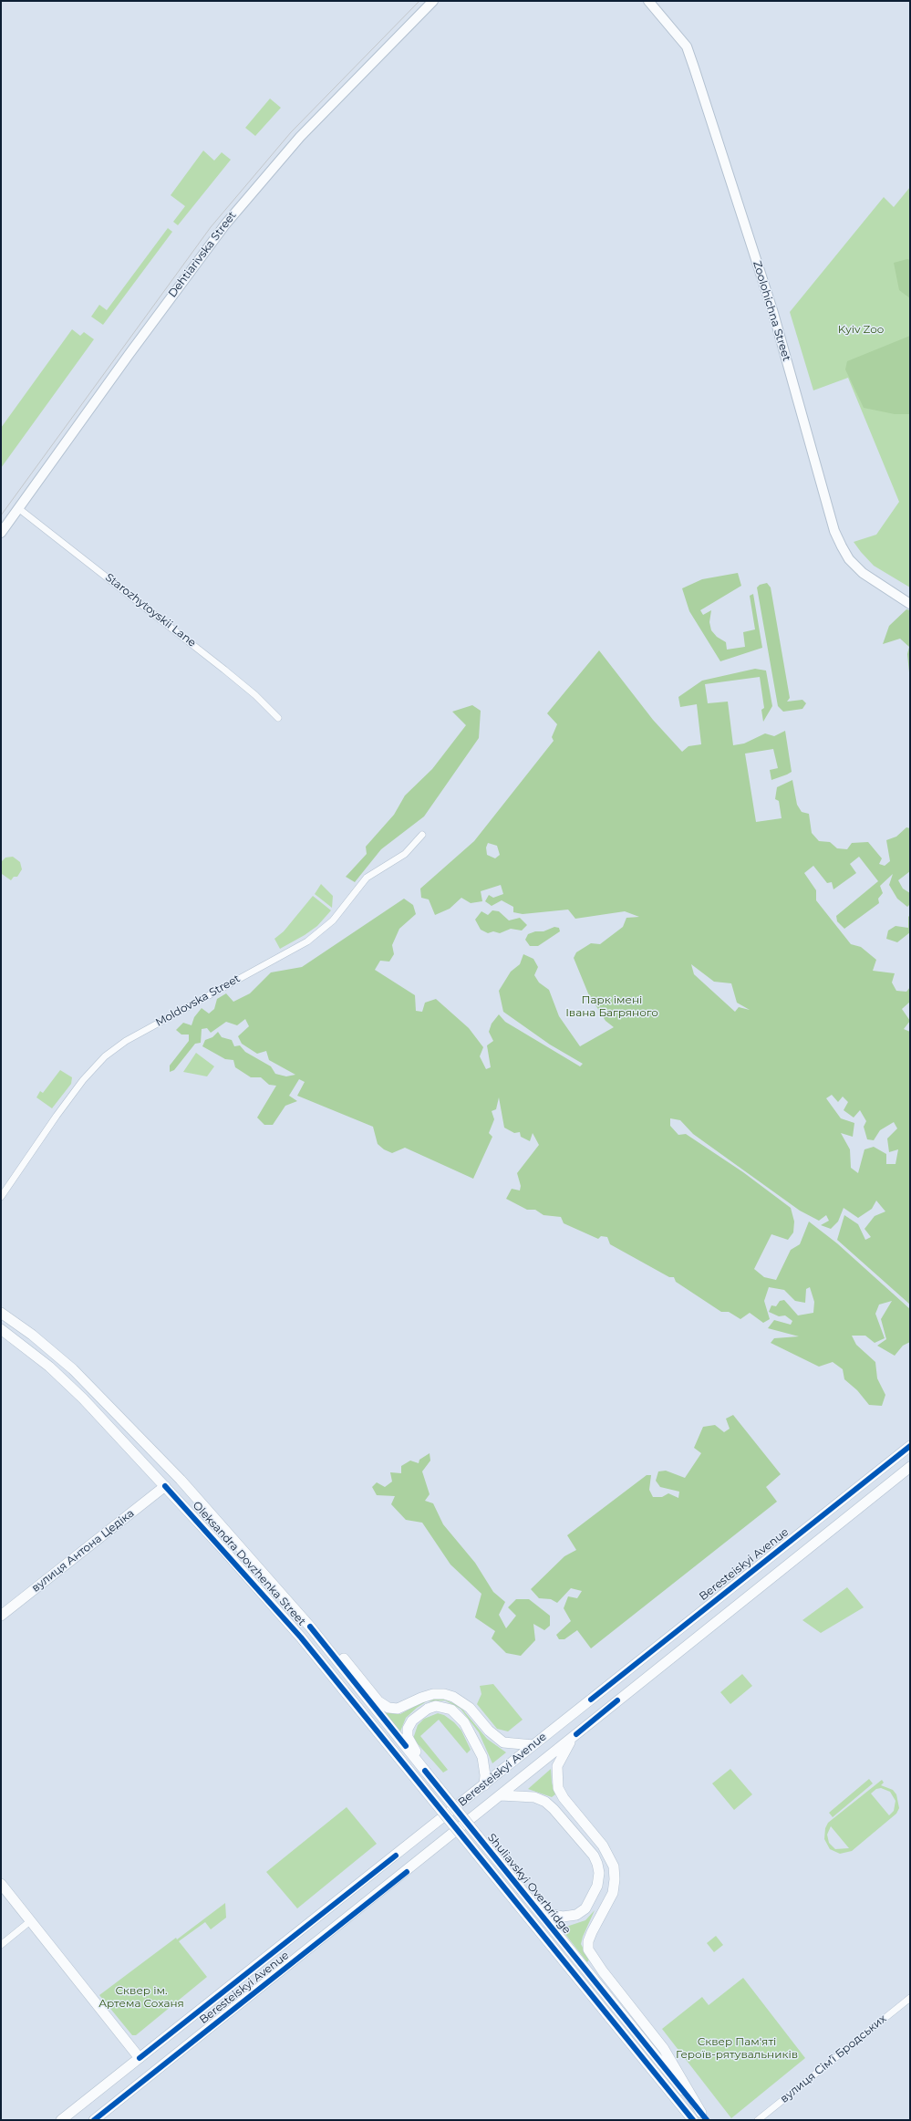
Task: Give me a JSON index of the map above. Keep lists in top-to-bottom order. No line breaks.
{"streets":{"main road":["Dehtiarivska Street","Zoolohichna Street","вулиця Антона Цедіка","Oleksandra Dovzhenka Street","Beresteiskyi Avenue","Shuliavskyi Overbridge"],"street":["Starozhytoyskii Lane","Moldovska Street","вулиця Сімʼї Бродських"]},"crossings":[["Dehtiarivska Street","Starozhytoyskii Lane"],["вулиця Антона Цедіка","Oleksandra Dovzhenka Street"],["Oleksandra Dovzhenka Street","Shuliavskyi Overbridge"]],"parks":["Kyiv Zoo","Парк імені Івана Багряного","Сквер ім. Артема Соханя","Сквер Пам'яті Героїв-рятувальників"]}
